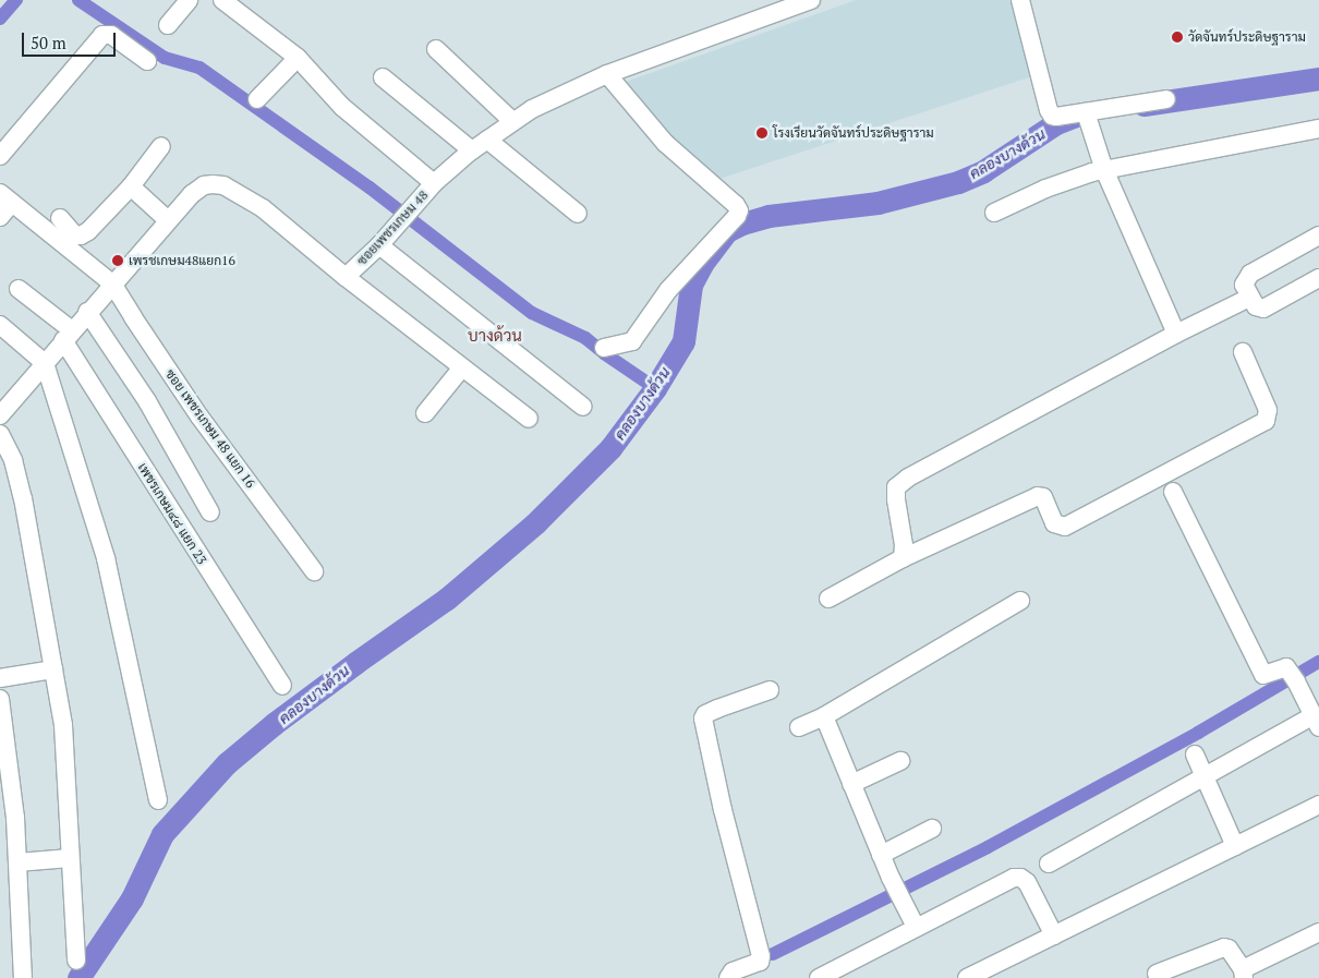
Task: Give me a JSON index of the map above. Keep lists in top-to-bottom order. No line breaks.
{"streets":{"street":["ซอยเพชรเกษม 48","ซอย เพชรเกษม 48 แยก 16","เพชรเกษม๔๘ แยก 23"]},"crossings":[["ซอยเพชรเกษม 48","ซอย เพชรเกษม 48 แยก 16"],["ซอยเพชรเกษม 48","เพชรเกษม๔๘ แยก 23"]],"districts":["บางด้วน"],"water":["คลองบางด้วน"],"places":["วัดจันทร์ประดิษฐาราม","โรงเรียนวัดจันทร์ประดิษฐาราม","เพรชเกษม48แยก16"],"scale_bar":"50 m"}
